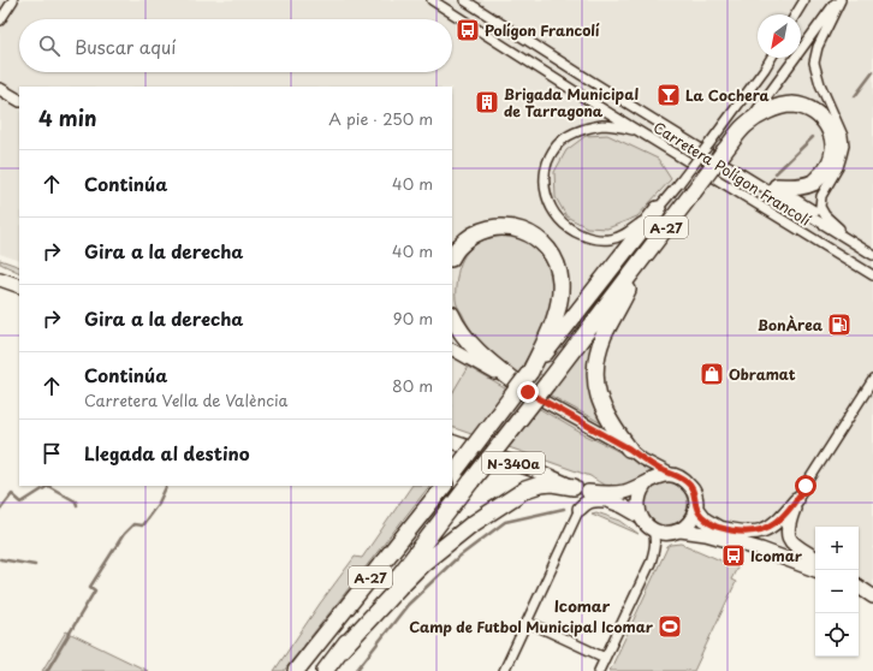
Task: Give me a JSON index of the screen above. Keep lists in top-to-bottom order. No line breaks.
{"streets":{"highway":["A-27"],"main road":["N-340a"],"street":["Carretera Polígon Francolí"]},"districts":["Icomar"],"places":{"bus stop":["Polígon Francolí","Icomar"],"bar":["La Cochera"],"building":["Brigada Municipal de Tarragona"],"fuel station":["BonÀrea"],"shop":["Obramat"],"sports":["Camp de Futbol Municipal Icomar"]},"north":"bottom left","page":{"search":"Buscar aquí","heading":["4 min","A pie · 250 m"],"list":[["Continúa","40 m"],["Gira a la derecha","40 m"],["Gira a la derecha","90 m"],["Continúa","Carretera Vella de València","80 m"],"Llegada al destino"],"map_buttons":["+","−"]}}
